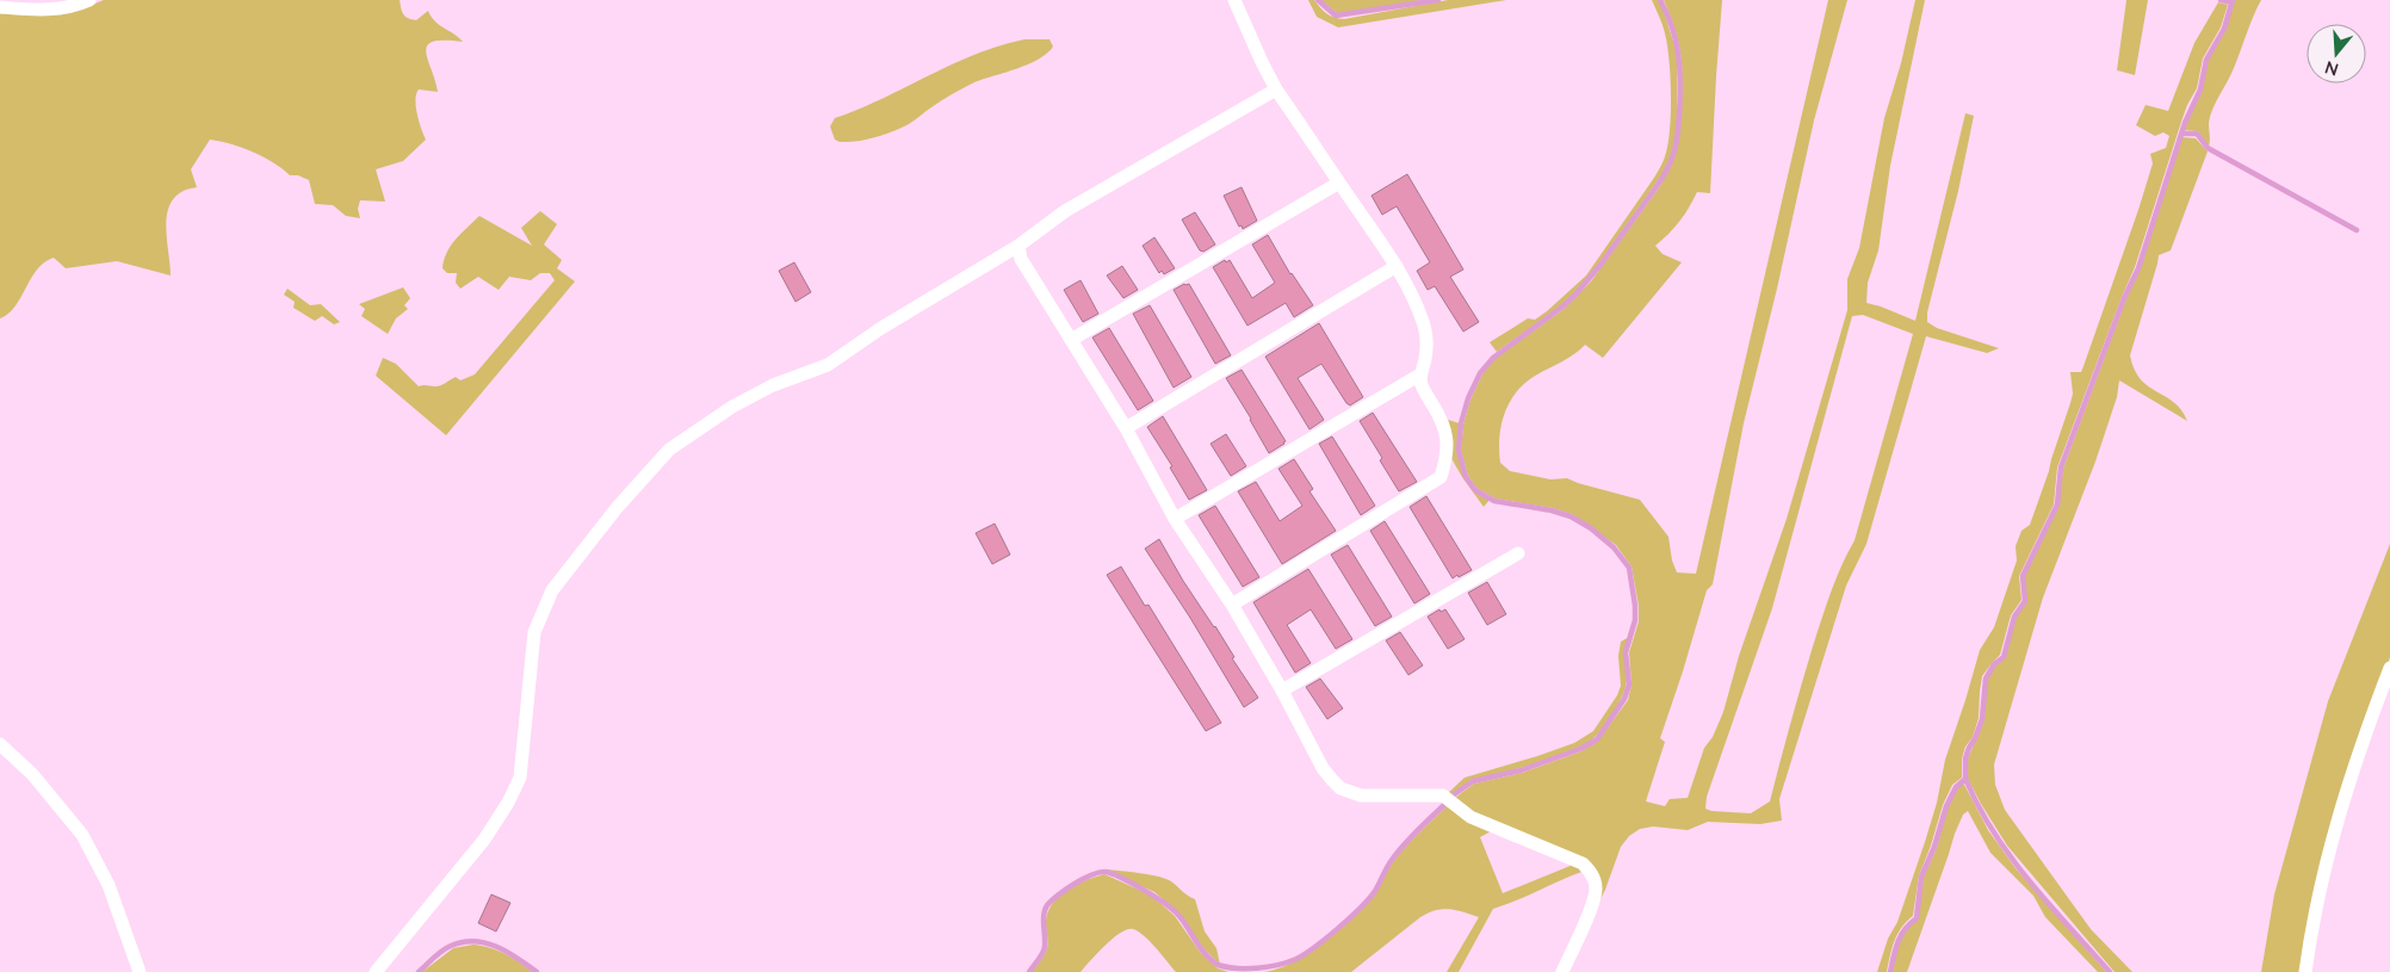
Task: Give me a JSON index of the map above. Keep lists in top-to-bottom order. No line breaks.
{"north":"bottom"}
